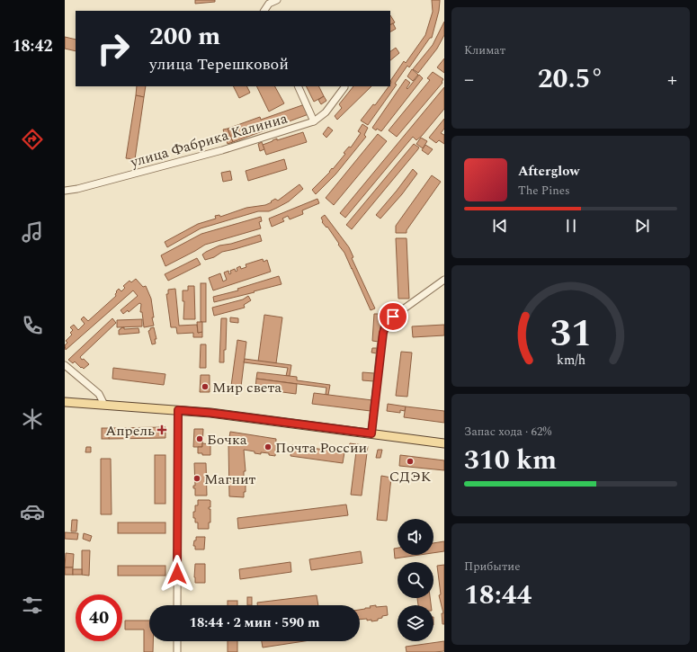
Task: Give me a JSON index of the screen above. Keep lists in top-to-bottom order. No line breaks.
{"streets":{"street":["улица Фабрика Калиниа"]},"places":{"other":["Мир света","Бочка","Почта России","СДЭК","Магнит"],"health":["Апрель"]},"page":{"tabs":"18:42","tile":["Климат",["Запас хода · 62%","310 km"],["Прибытие","18:44"]],"turn":["200 m","улица Терешковой"],"heat":["−","20.5°","+"],"song":["Afterglow","The Pines"],"limit":"40","trip":"18:44 · 2 мин · 590 m","gauge":["31","km/h"]}}
